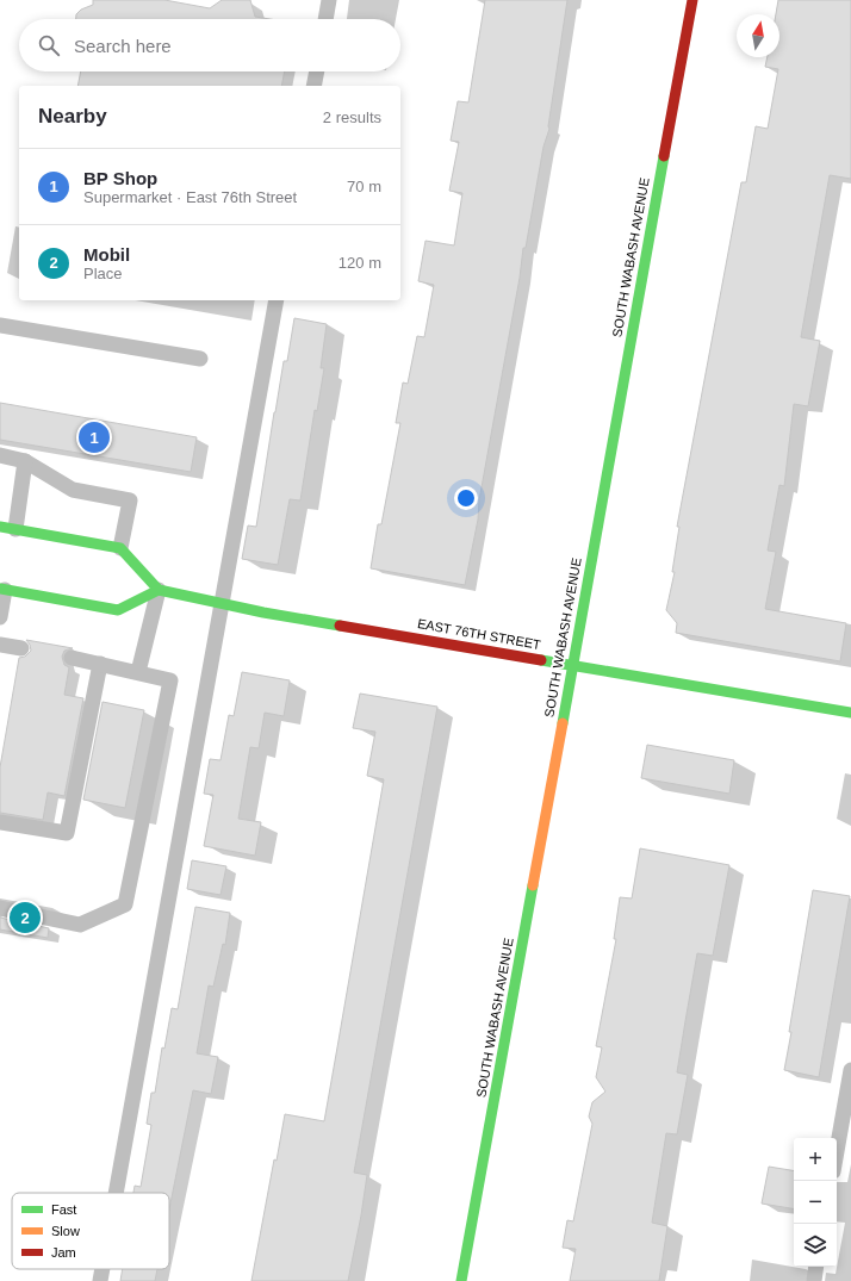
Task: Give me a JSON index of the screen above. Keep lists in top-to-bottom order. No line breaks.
{"streets":{"street":["SOUTH WABASH AVENUE","EAST 76TH STREET"]},"crossings":[["SOUTH WABASH AVENUE","EAST 76TH STREET"]],"legend":["Fast","Slow","Jam"],"north":"top","page":{"search":"Search here","heading":["Nearby","2 results"],"list":[{"mark":"1","name":"BP Shop","note":"Supermarket · East 76th Street","value":"70 m"},{"mark":"2","name":"Mobil","note":"Place","value":"120 m"}],"pins":["1","2"],"map_buttons":["+","−"]}}
